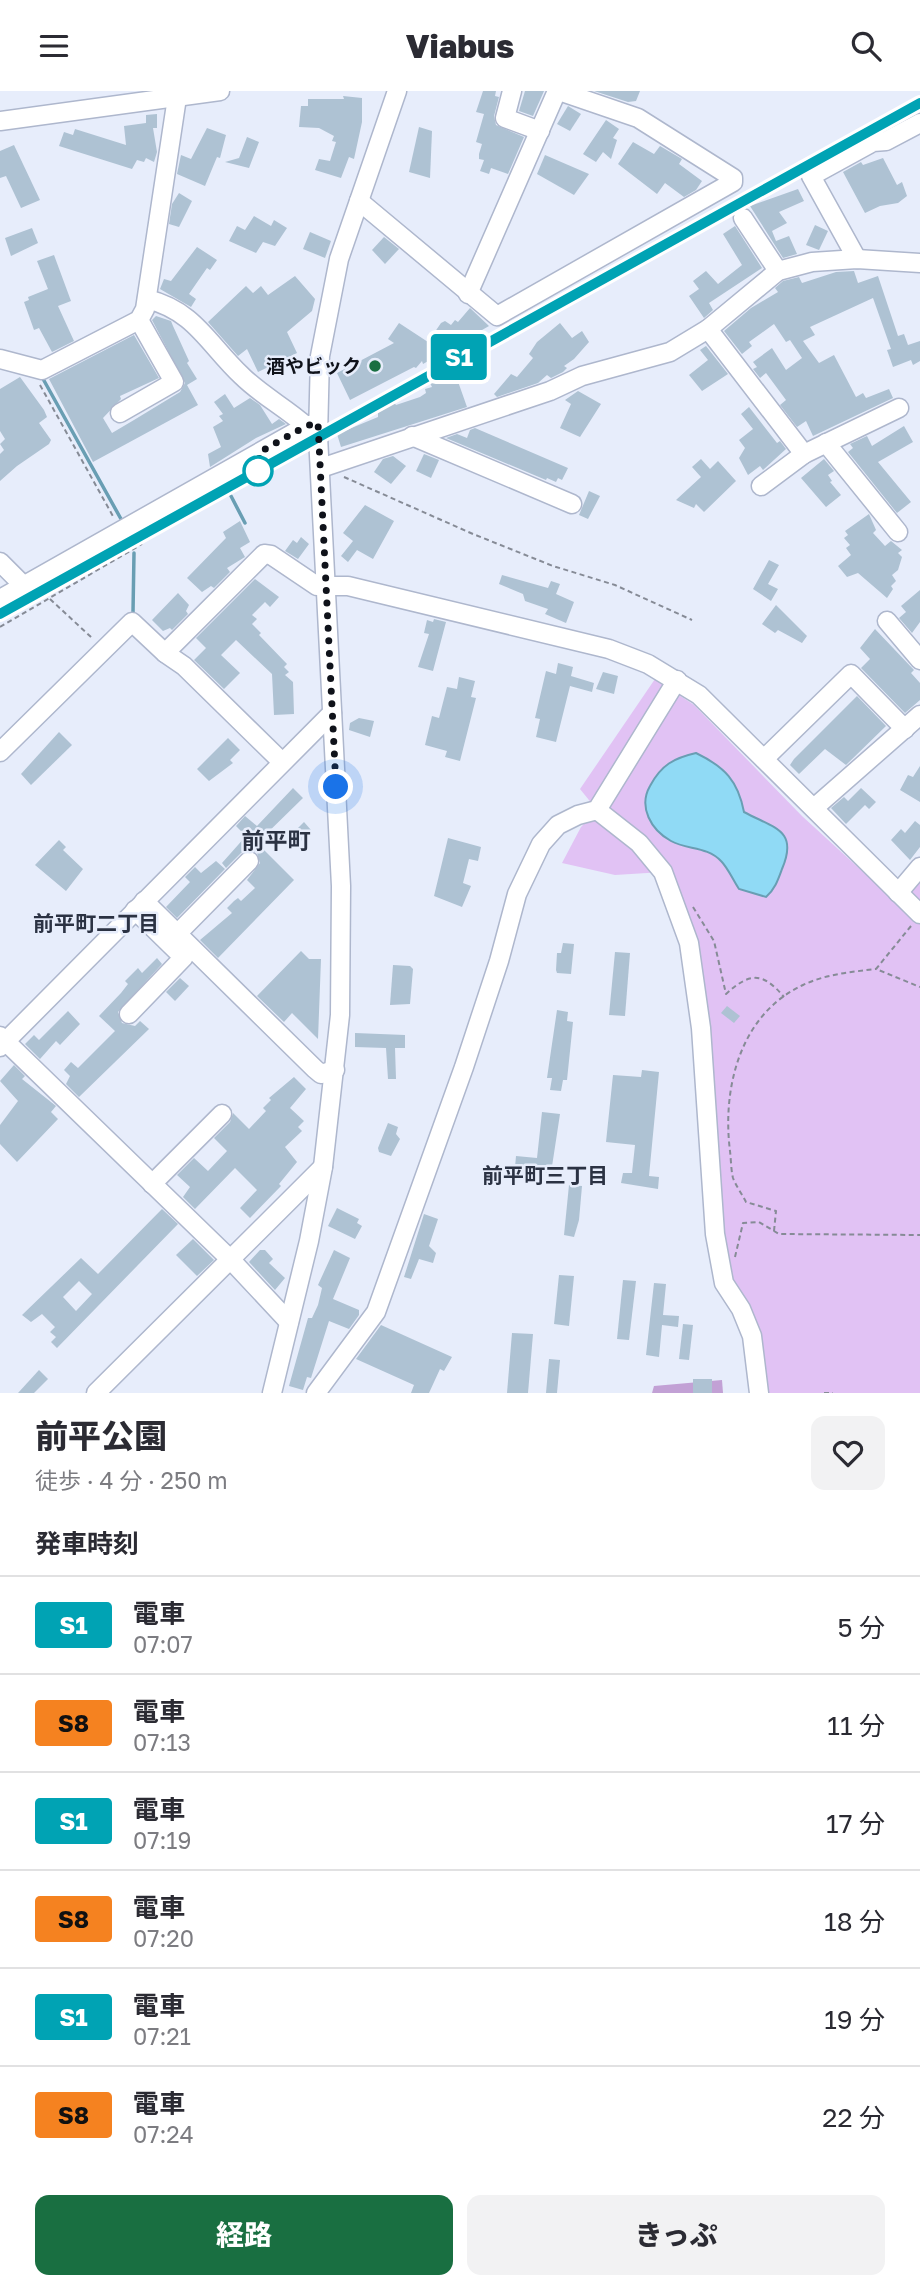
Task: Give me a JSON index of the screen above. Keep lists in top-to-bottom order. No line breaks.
{"districts":["前平町","前平町二丁目","前平町三丁目"],"places":["酒やビック"],"page":{"header":"Viabus","on_map":"S1","heading":[["前平公園","徒歩 · 4 分 · 250 m"],"発車時刻"],"list":[{"mark":"S1","name":"電車","note":"07:07","value":"5 分"},{"mark":"S8","name":"電車","note":"07:13","value":"11 分"},{"mark":"S1","name":"電車","note":"07:19","value":"17 分"},{"mark":"S8","name":"電車","note":"07:20","value":"18 分"},{"mark":"S1","name":"電車","note":"07:21","value":"19 分"},{"mark":"S8","name":"電車","note":"07:24","value":"22 分"}],"buttons":["経路","きっぷ"]}}
